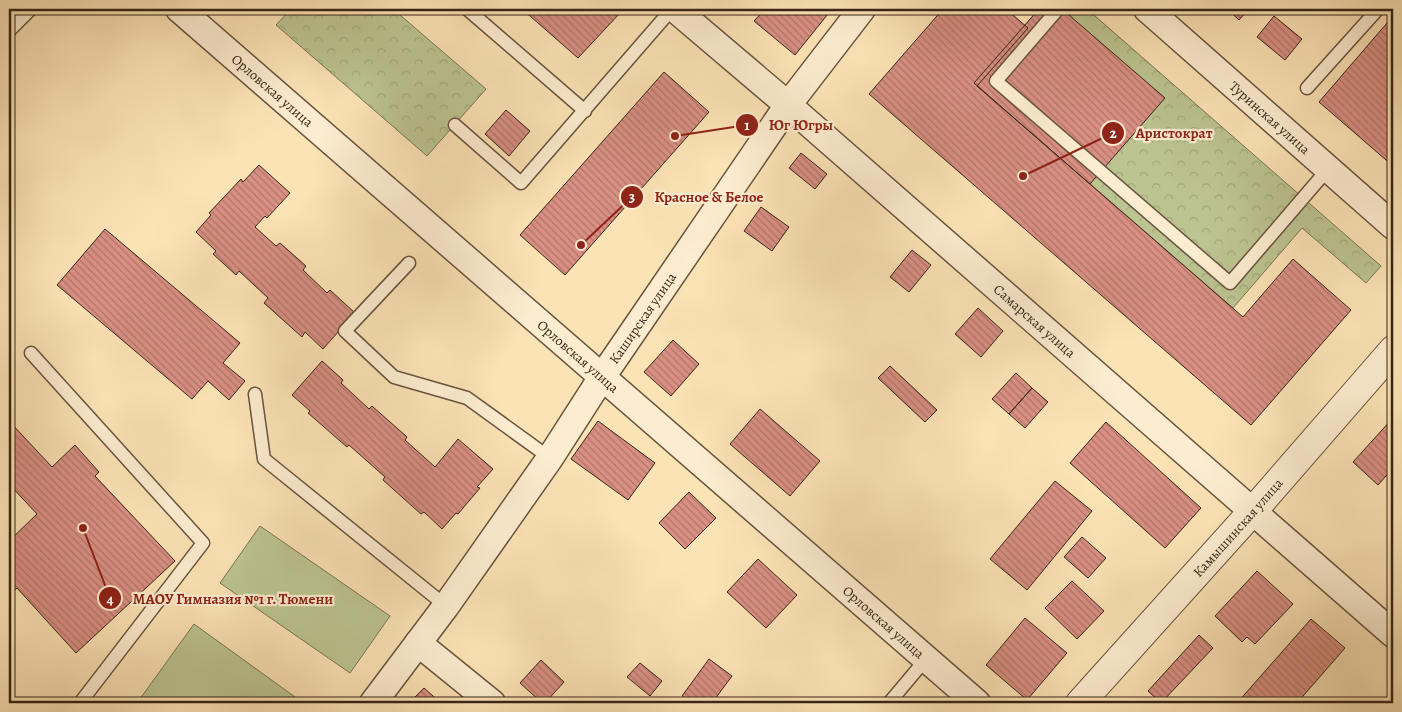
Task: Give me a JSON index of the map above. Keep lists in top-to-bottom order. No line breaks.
{"streets":{"street":["Орловская улица","Туринская улица","Каширская улица","Самарская улица","Камышинская улица"]},"crossings":[["Орловская улица","Каширская улица"],["Каширская улица","Самарская улица"],["Самарская улица","Камышинская улица"]],"places":["Юг Югры","Аристократ","Красное & Белое","МАОУ Гимназия №1 г. Тюмени"]}
